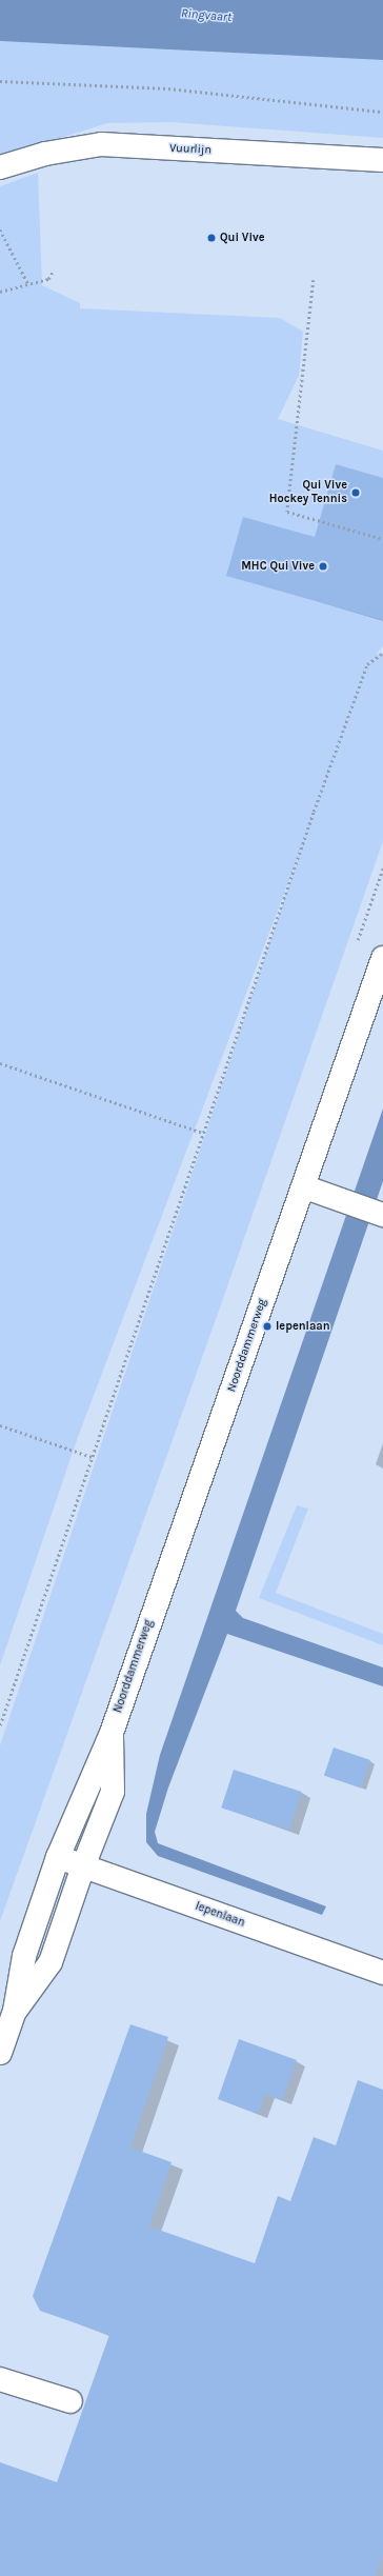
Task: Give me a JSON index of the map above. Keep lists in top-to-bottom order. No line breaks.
{"streets":{"street":["Vuurlijn","Noorddammerweg","Iepenlaan"]},"crossings":[["Noorddammerweg","Iepenlaan"]],"water":["Ringvaart"],"places":["Qui Vive","Qui Vive Hockey Tennis","MHC Qui Vive","Iepenlaan"]}
